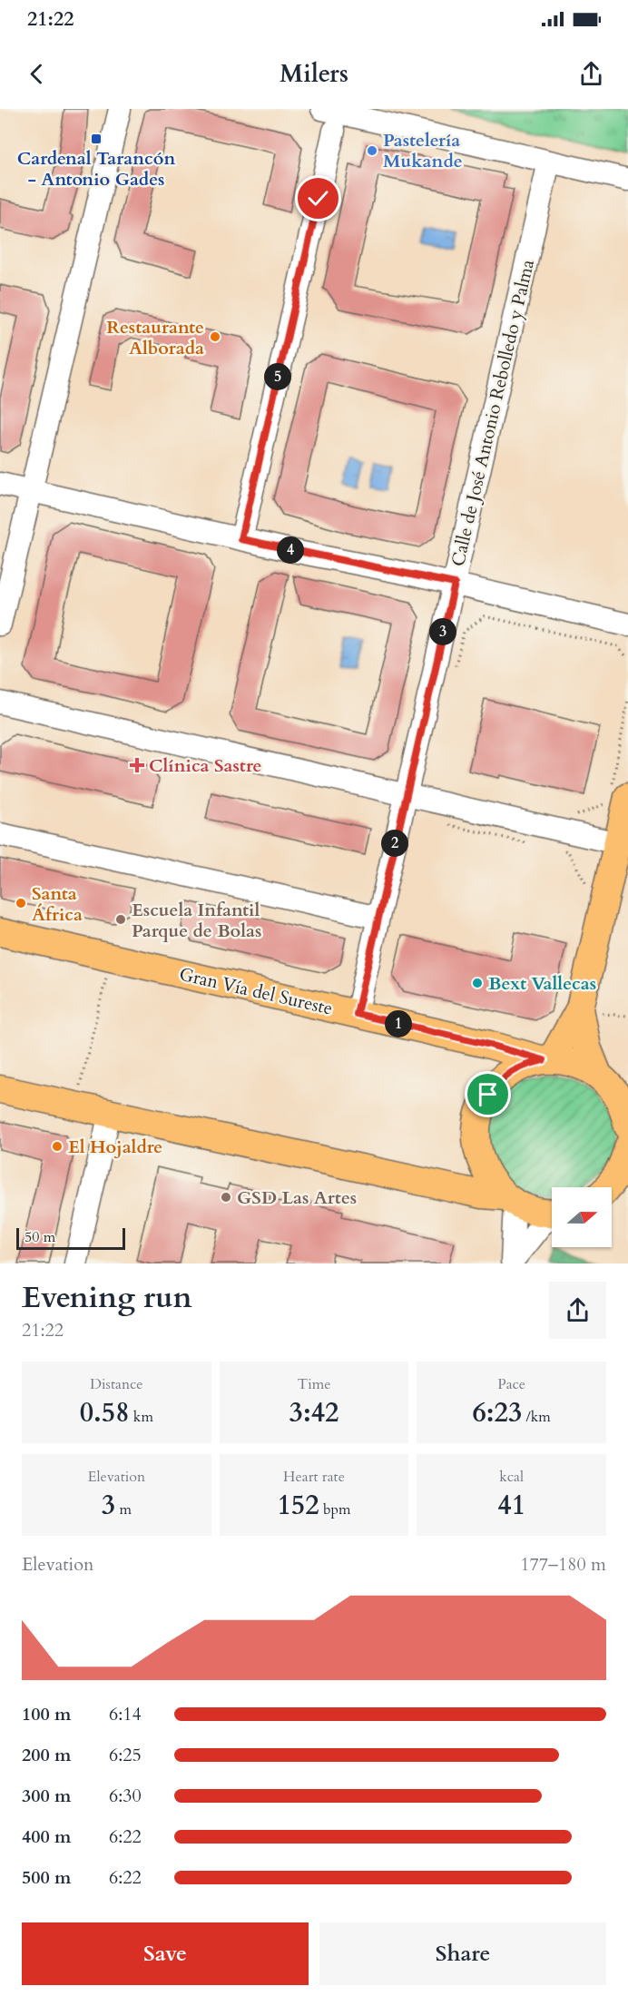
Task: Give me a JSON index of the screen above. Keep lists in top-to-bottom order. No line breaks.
{"streets":{"main road":["Gran Vía del Sureste"],"street":["Calle de José Antonio Rebolledo y Palma"]},"crossings":[["Calle de José Antonio Rebolledo y Palma","Gran Vía del Sureste"]],"places":{"transit":["Cardenal Tarancón - Antonio Gades"],"other":["Pastelería Mukande","Restaurante Alborada","Santa África","Escuela Infantil Parque de Bolas","Bext Vallecas","El Hojaldre","GSD Las Artes"],"health":["Clínica Sastre"]},"scale_bar":"50 m","north":"right","page":{"status":"21:22","header":"Milers","pins":["5","4","3","2","1"],"scale":"50 m","heading":["Evening run","21:22"],"stats":[["Distance","0.58 km"],["Time","3:42"],["Pace","6:23 /km"],["Elevation","3 m"],["Heart rate","152 bpm"],["kcal","41"]],"chart":["Elevation","177–180 m"],"list":[{"name":"100 m","note":"6:14"},{"name":"200 m","note":"6:25"},{"name":"300 m","note":"6:30"},{"name":"400 m","note":"6:22"},{"name":"500 m","note":"6:22"}],"buttons":["Save","Share"]}}
